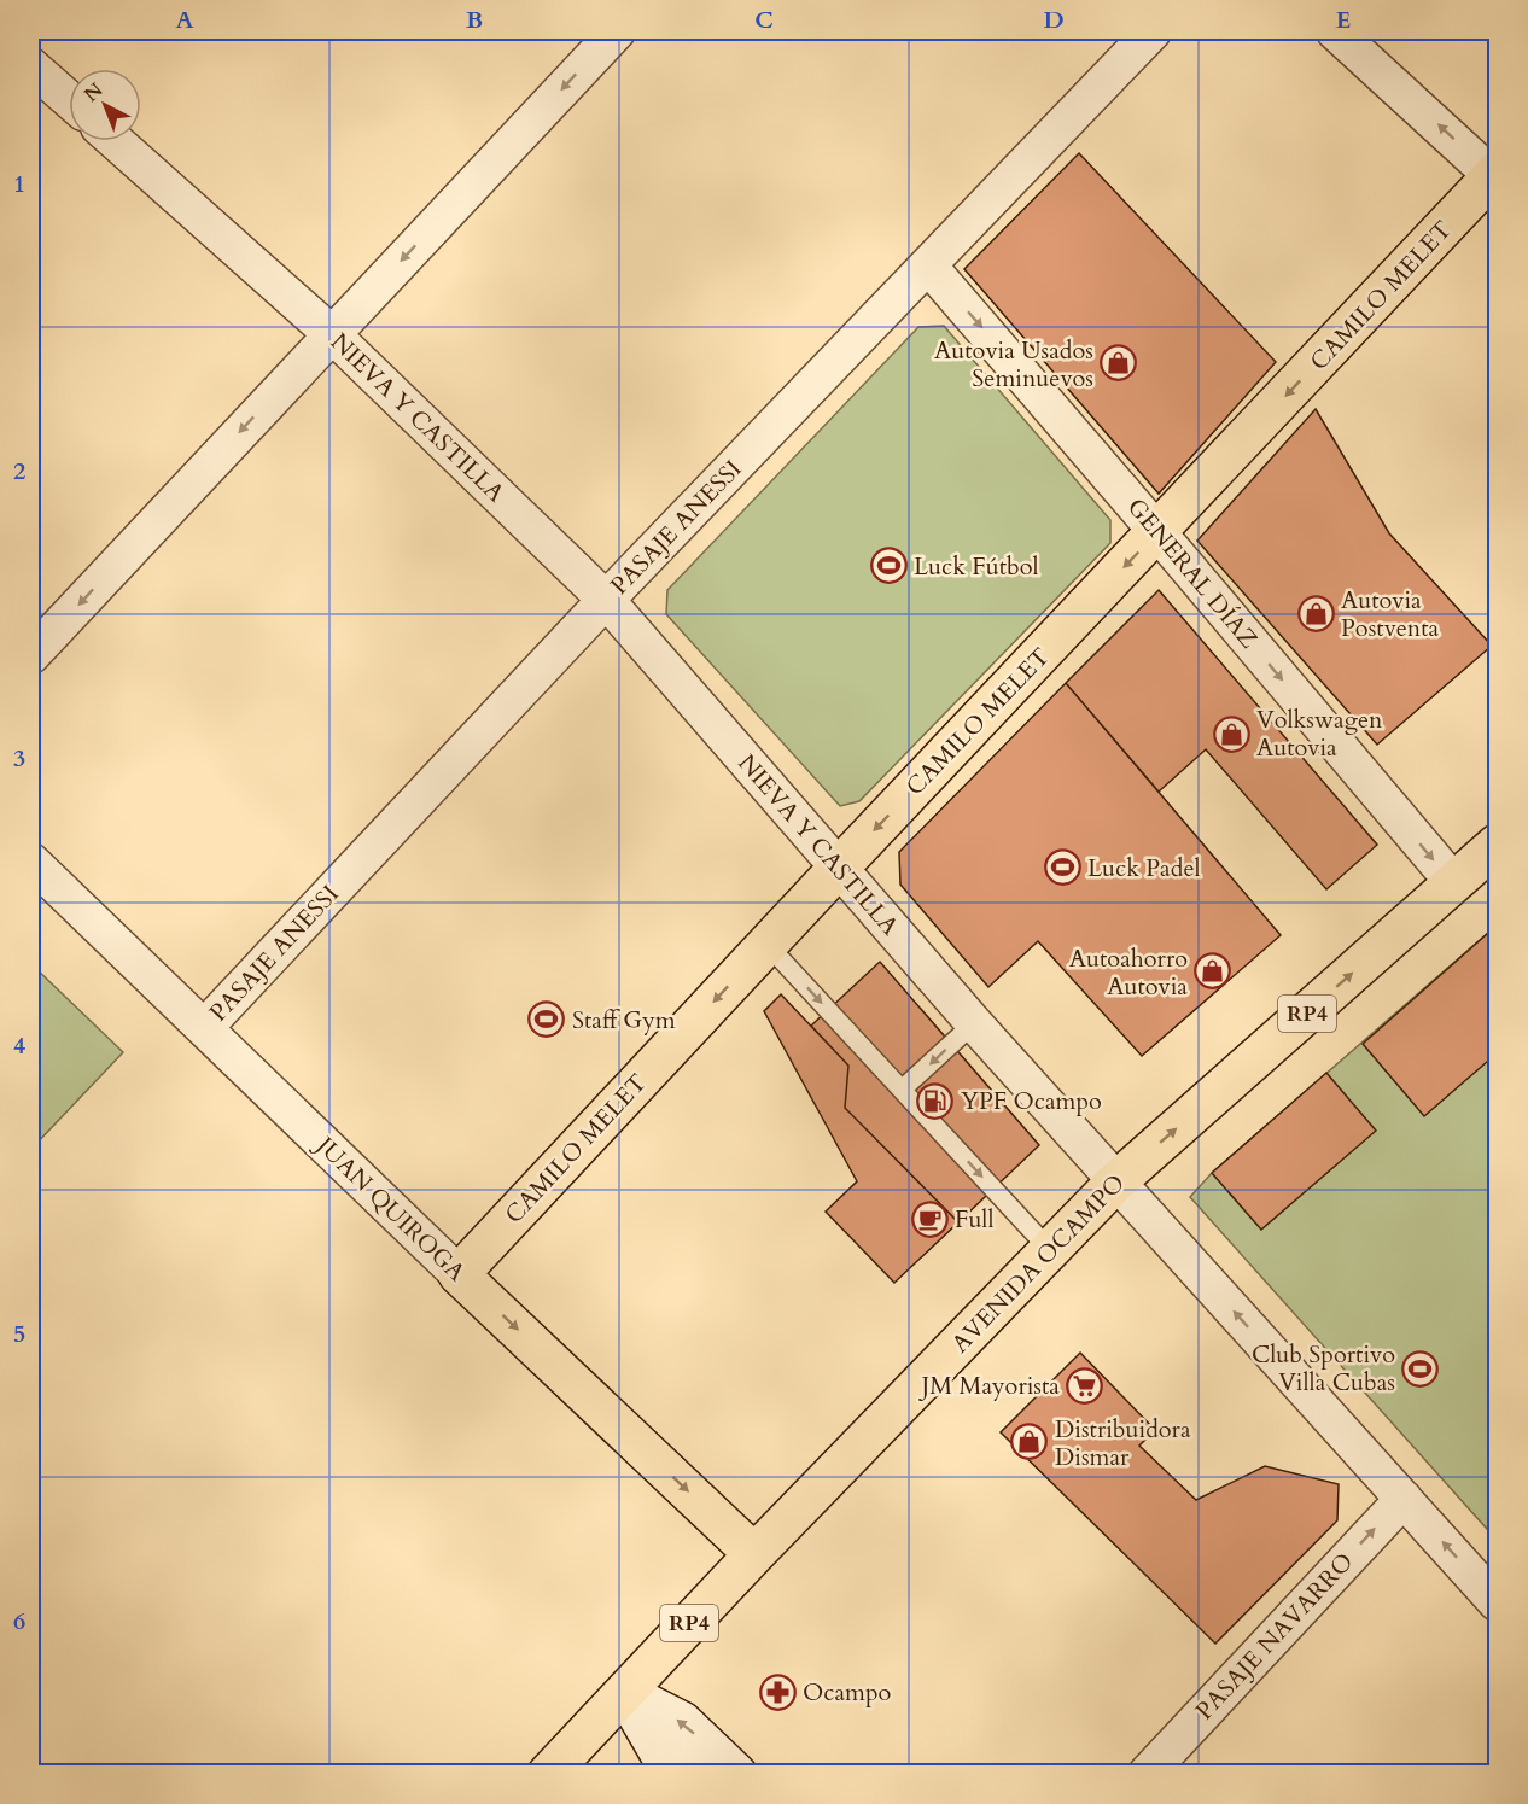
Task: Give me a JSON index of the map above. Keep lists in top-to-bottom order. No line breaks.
{"streets":{"main road":["CAMILO MELET","RP4","JUAN QUIROGA","AVENIDA OCAMPO"],"street":["NIEVA Y CASTILLA","PASAJE ANESSI","GENERAL DÍAZ","PASAJE NAVARRO"]},"crossings":[["CAMILO MELET","NIEVA Y CASTILLA"],["CAMILO MELET","GENERAL DÍAZ"],["CAMILO MELET","JUAN QUIROGA"],["NIEVA Y CASTILLA","PASAJE ANESSI"],["NIEVA Y CASTILLA","AVENIDA OCAMPO"],["NIEVA Y CASTILLA","PASAJE NAVARRO"],["PASAJE ANESSI","GENERAL DÍAZ"],["PASAJE ANESSI","JUAN QUIROGA"],["GENERAL DÍAZ","AVENIDA OCAMPO"],["JUAN QUIROGA","AVENIDA OCAMPO"]],"one_way":["CAMILO MELET","GENERAL DÍAZ","JUAN QUIROGA","PASAJE NAVARRO"],"places":{"shop":["Autovia Usados Seminuevos","Autovia Postventa","Volkswagen Autovia","Autoahorro Autovia","Distribuidora Dismar"],"sports":["Luck Fútbol","Luck Padel","Staff Gym","Club Sportivo Villa Cubas"],"fuel station":["YPF Ocampo"],"cafe":["Full"],"supermarket":["JM Mayorista"],"pharmacy":["Ocampo"]},"north":"top left","grid":{"columns":["A","B","C","D","E"],"rows":["1","2","3","4","5","6"]}}
